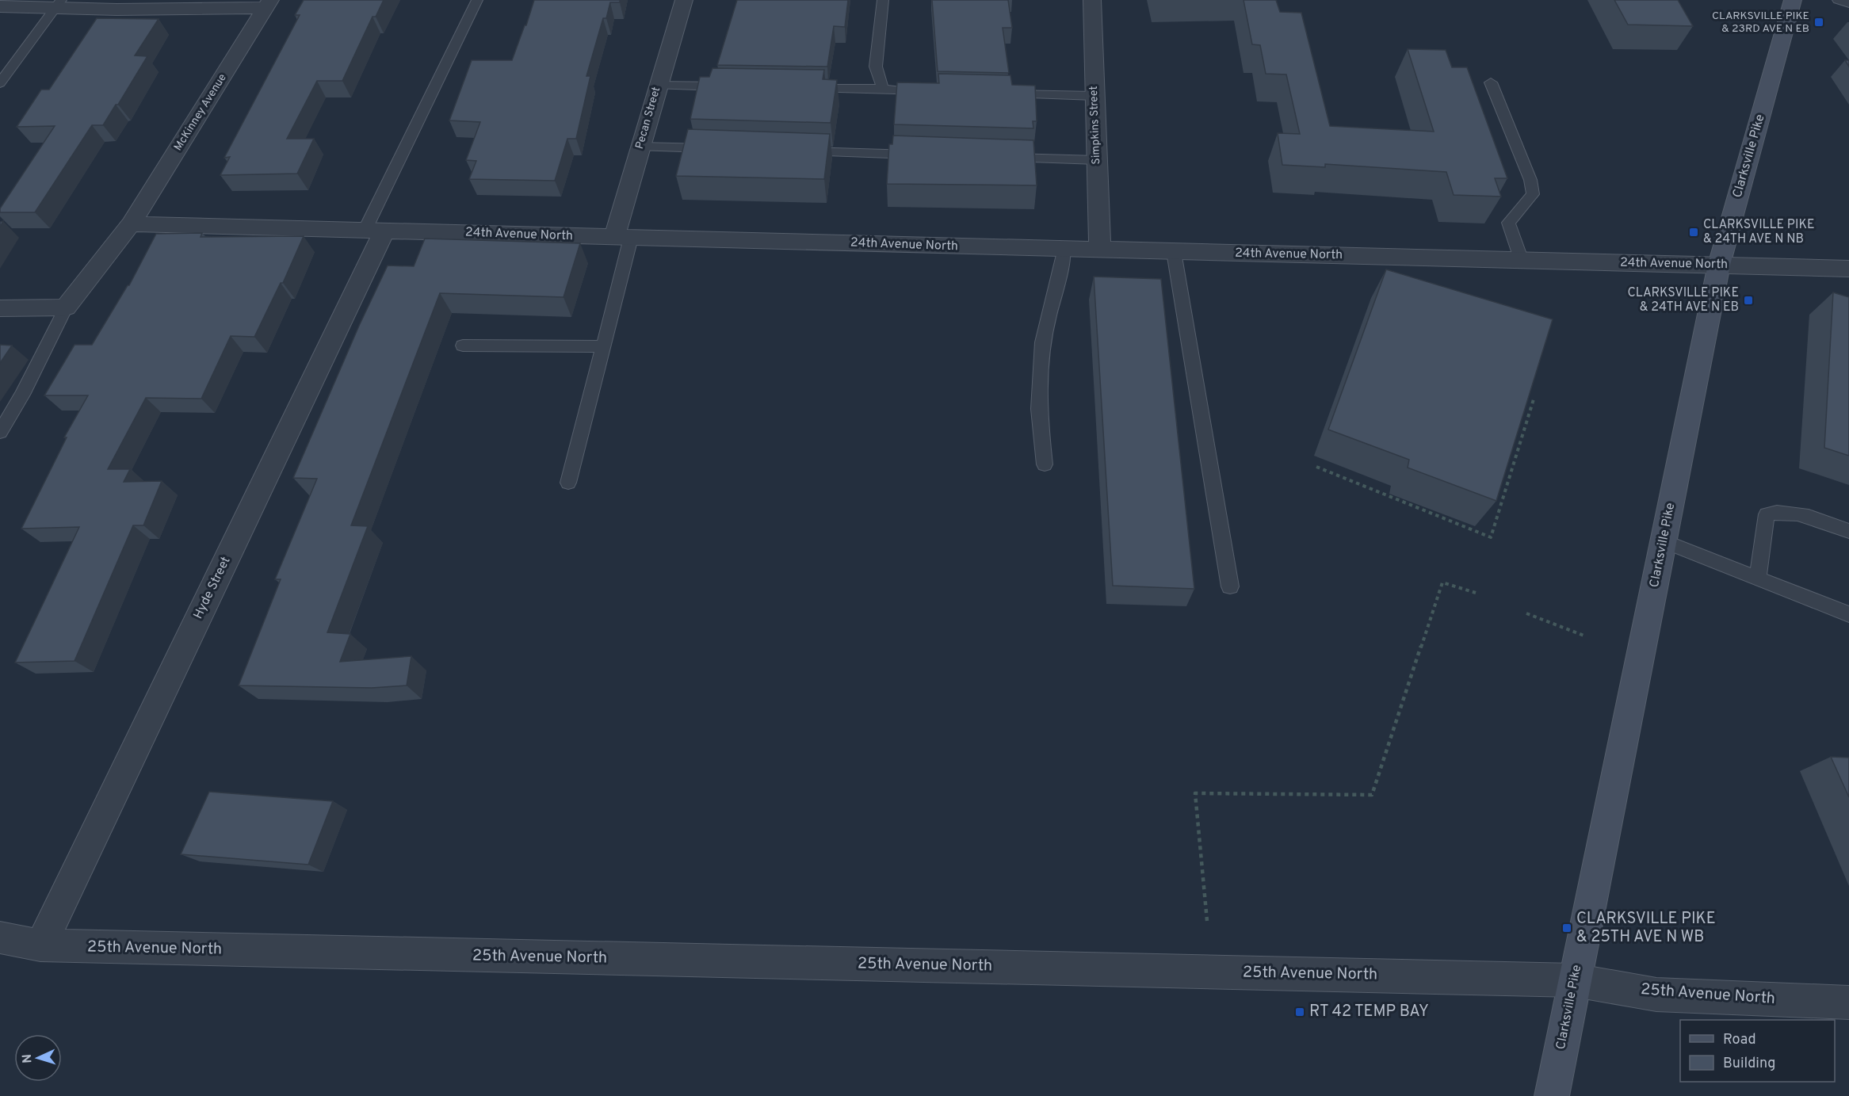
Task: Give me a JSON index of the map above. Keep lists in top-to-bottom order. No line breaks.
{"streets":{"main road":["Clarksville Pike"],"street":["McKinney Avenue","Pecan Street","Simpkins Street","24th Avenue North","Hyde Street","25th Avenue North"]},"crossings":[["McKinney Avenue","24th Avenue North"],["Pecan Street","24th Avenue North"],["Simpkins Street","24th Avenue North"],["Clarksville Pike","24th Avenue North"],["Clarksville Pike","25th Avenue North"],["24th Avenue North","Hyde Street"],["Hyde Street","25th Avenue North"]],"places":{"transit":["CLARKSVILLE PIKE & 23RD AVE N EB","CLARKSVILLE PIKE & 24TH AVE N NB","CLARKSVILLE PIKE & 24TH AVE N EB","CLARKSVILLE PIKE & 25TH AVE N WB","RT 42 TEMP BAY"]},"legend":["Road","Building"],"north":"left"}
